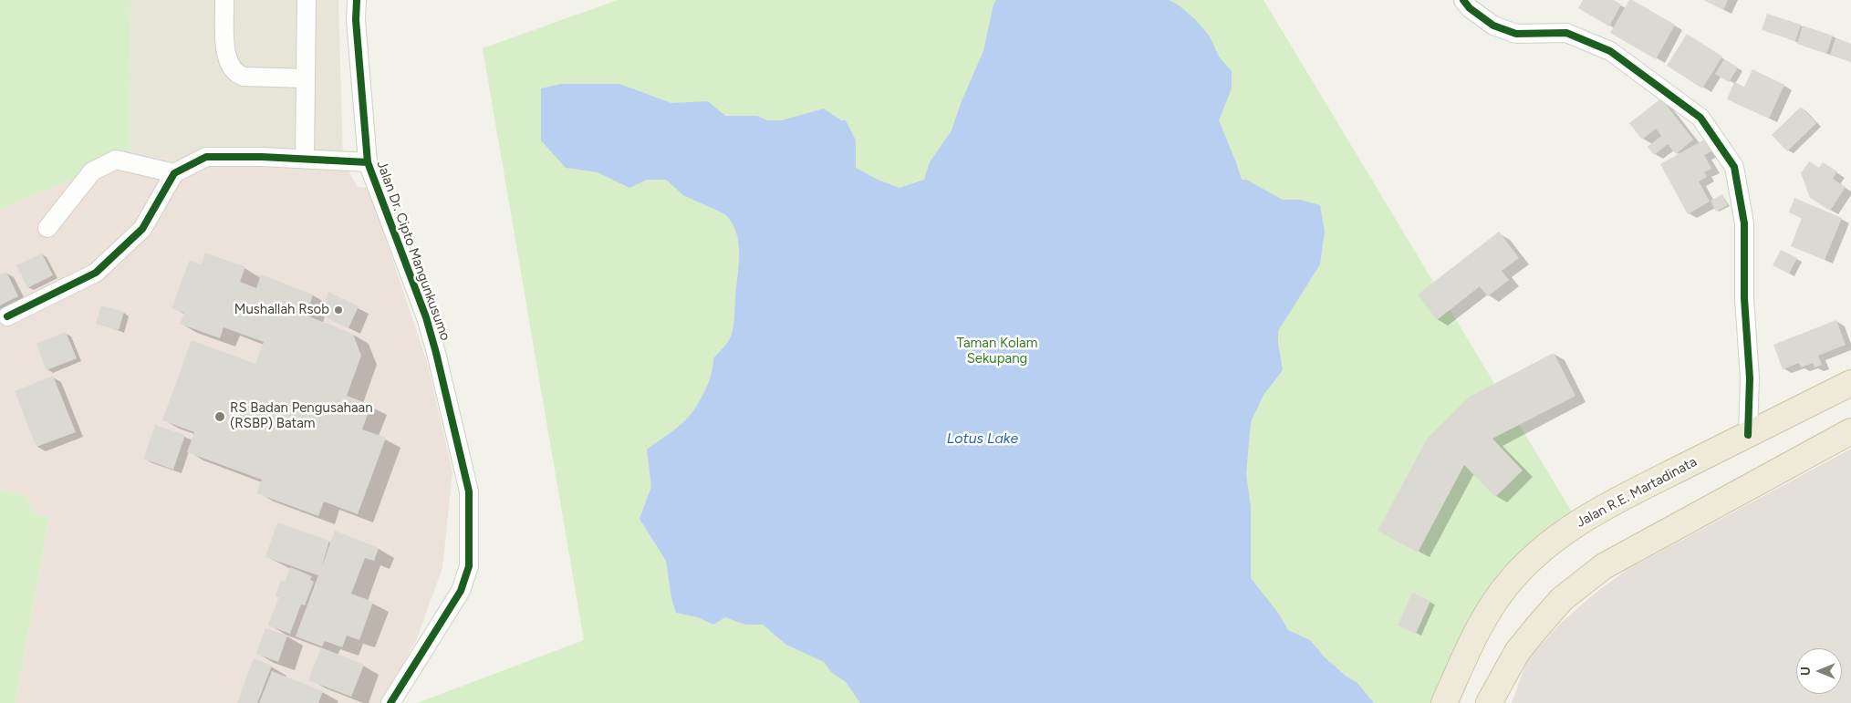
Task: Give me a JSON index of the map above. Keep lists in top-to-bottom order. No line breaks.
{"streets":{"highway":["Jalan R.E. Martadinata"],"street":["Jalan Dr. Cipto Mangunkusumo"]},"water":["Lotus Lake"],"parks":["Taman Kolam Sekupang"],"places":["Mushallah Rsob","RS Badan Pengusahaan (RSBP) Batam"],"north":"left"}
